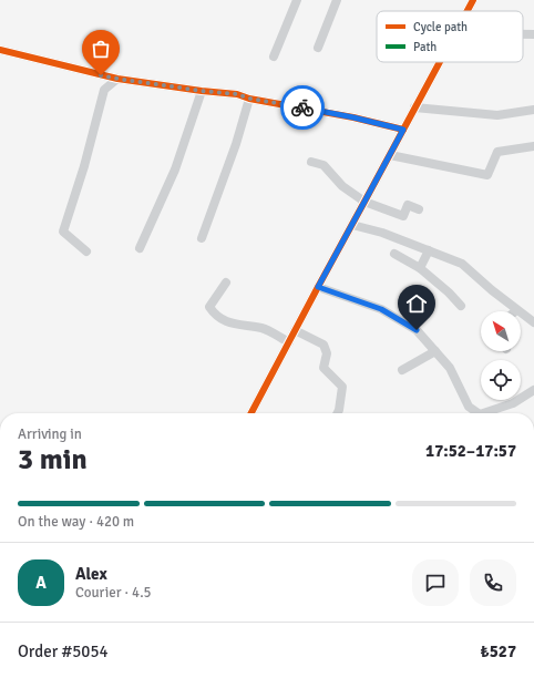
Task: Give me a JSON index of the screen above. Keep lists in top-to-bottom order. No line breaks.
{"legend":["Cycle path","Path"],"north":"top left","page":{"heading":["3 min","Arriving in","17:52–17:57"],"panel":["Alex","Courier · 4.5","Order #5054","₺527"],"bar":"On the way · 420 m","round":"A"}}
